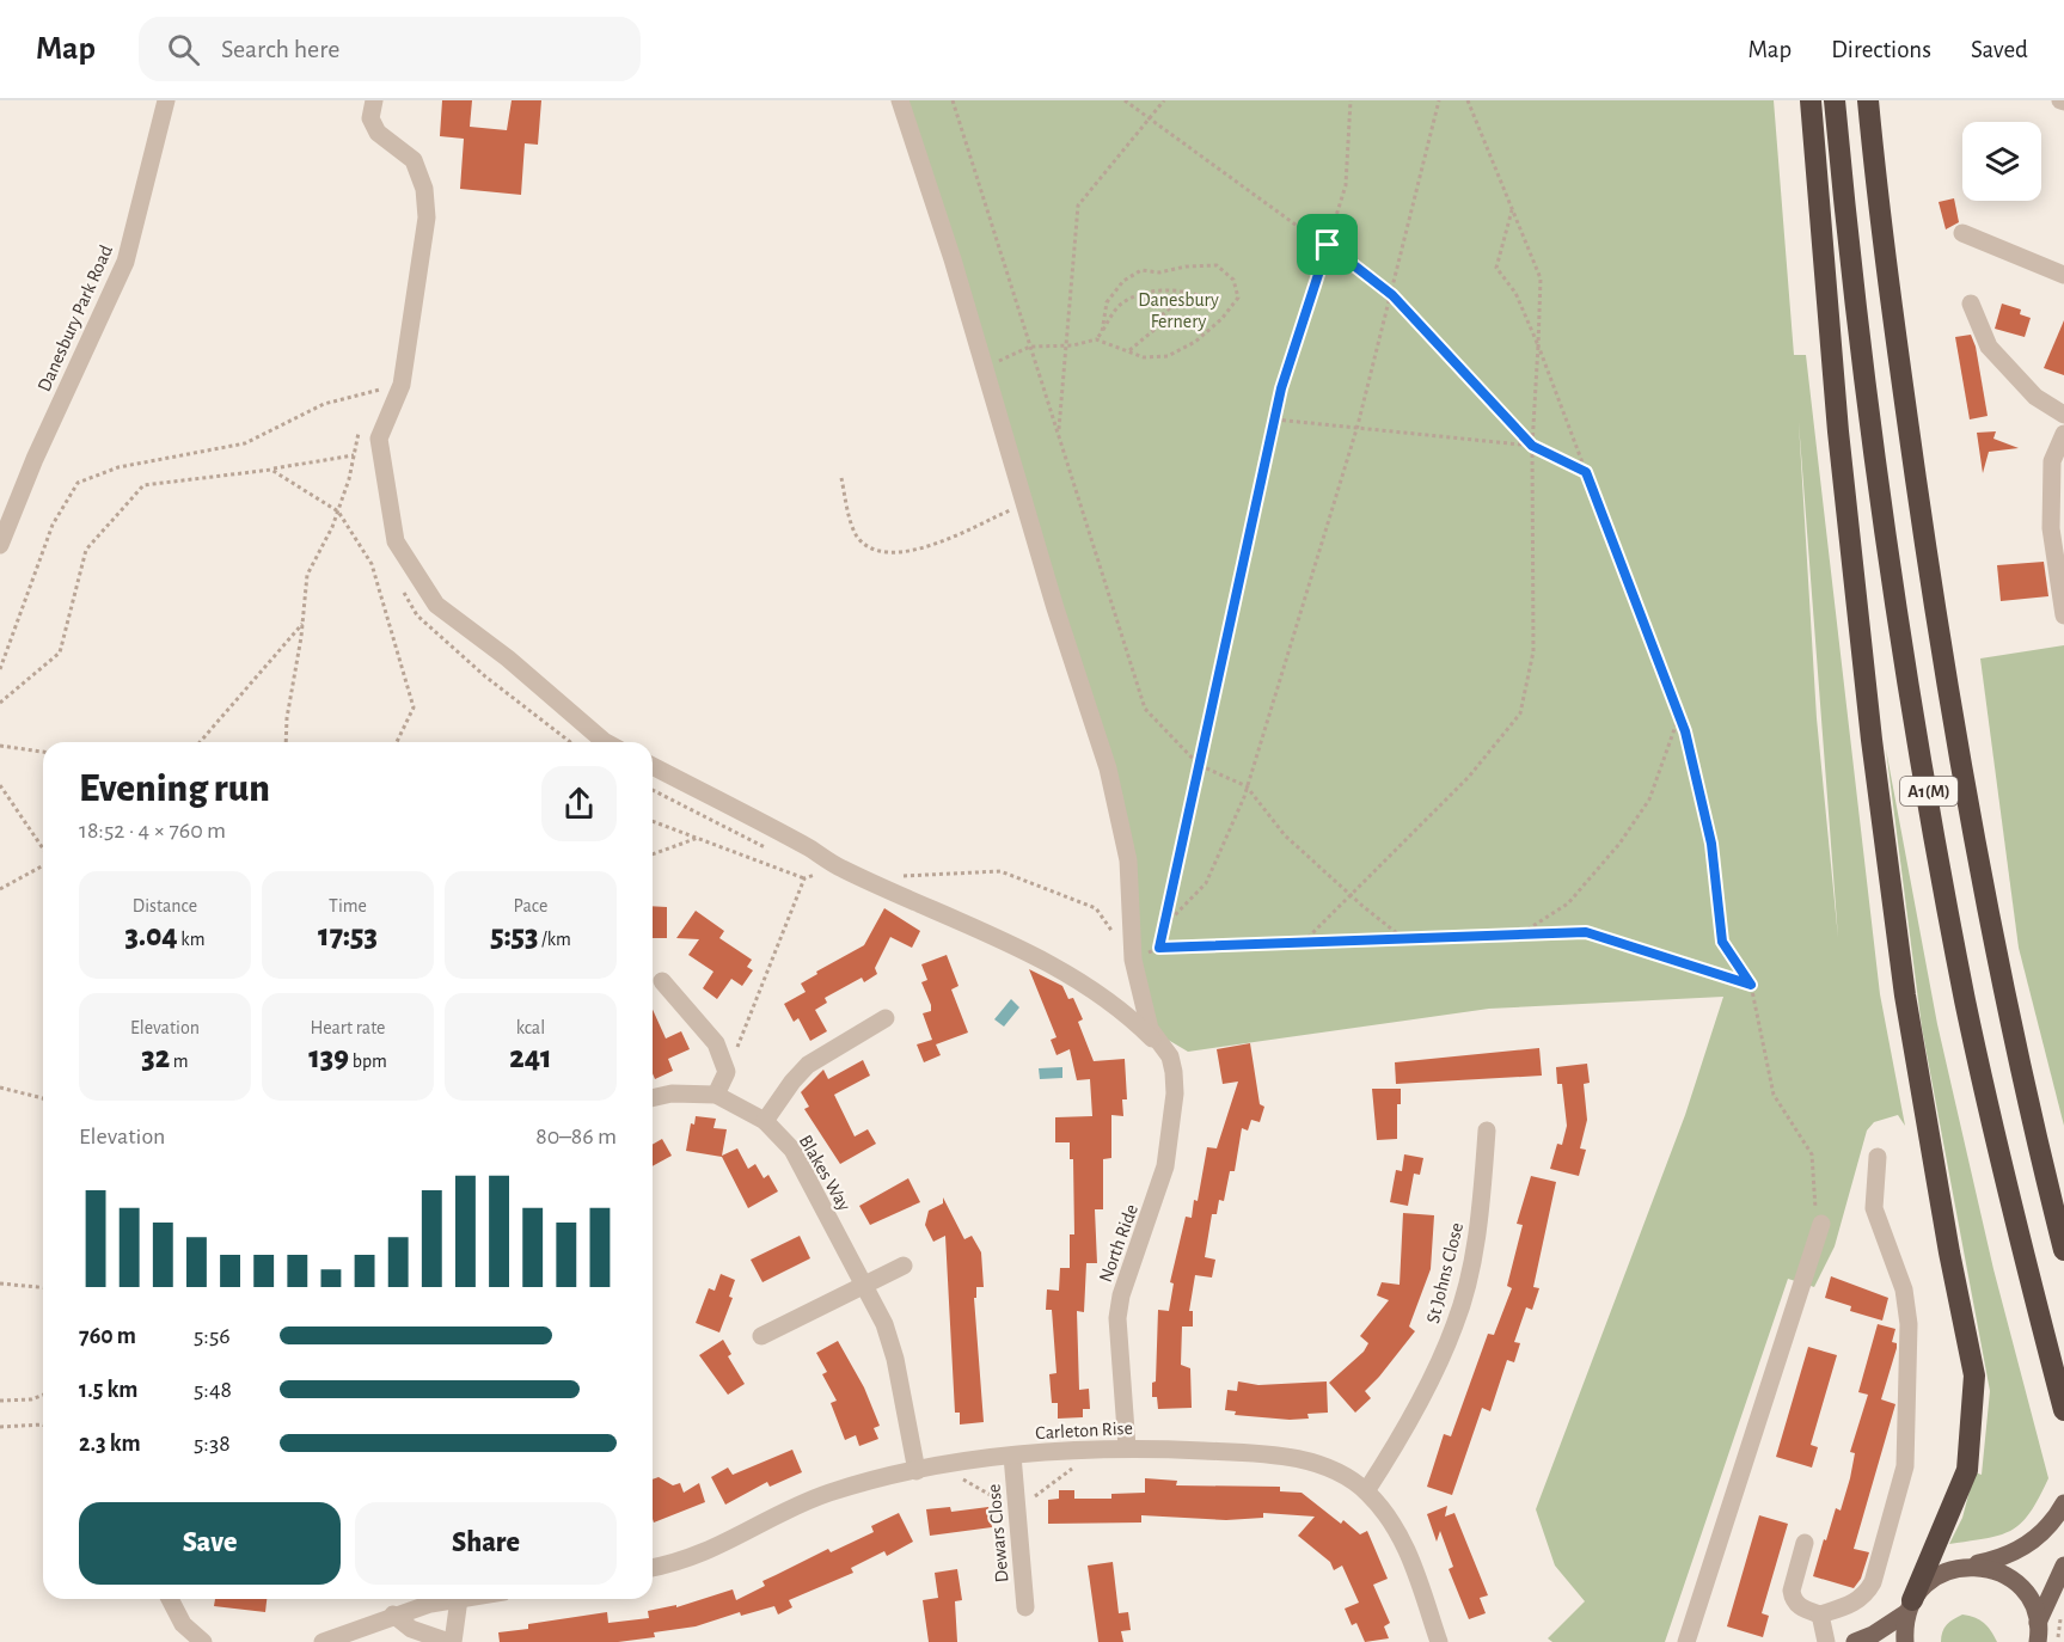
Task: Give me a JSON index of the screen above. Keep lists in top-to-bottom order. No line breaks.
{"streets":{"highway":["A1(M)"],"street":["Danesbury Park Road","Blakes Way","North Ride","St Johns Close","Carleton Rise","Dewars Close"]},"crossings":[["Blakes Way","Carleton Rise"],["North Ride","Carleton Rise"],["St Johns Close","Carleton Rise"],["Carleton Rise","Dewars Close"]],"parks":["Danesbury Fernery"],"page":{"header":"Map","search":"Search here","nav":["Map","Directions","Saved"],"heading":["Evening run","18:52 · 4 × 760 m"],"stats":[["Distance","3.04 km"],["Time","17:53"],["Pace","5:53 /km"],["Elevation","32 m"],["Heart rate","139 bpm"],["kcal","241"]],"chart":["Elevation","80–86 m"],"list":[{"name":"760 m","note":"5:56"},{"name":"1.5 km","note":"5:48"},{"name":"2.3 km","note":"5:38"}],"buttons":["Save","Share"]}}
